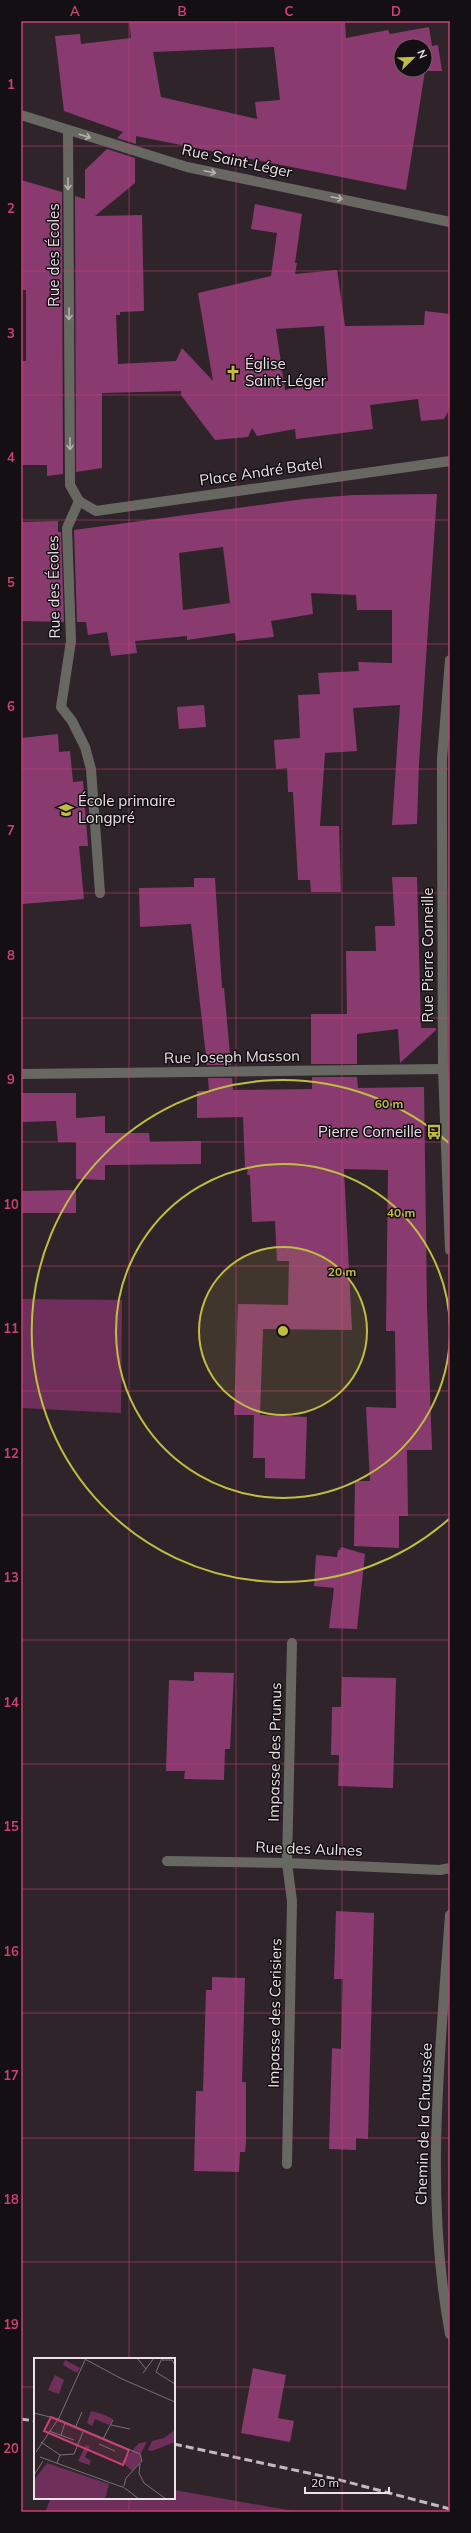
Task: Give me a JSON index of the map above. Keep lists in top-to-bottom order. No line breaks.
{"streets":{"street":["Rue Saint-Léger","Rue des Écoles","Place André Batel","Rue Pierre Corneille","Rue Joseph Masson","Impasse des Prunus","Rue des Aulnes","Impasse des Cerisiers","Chemin de la Chaussée"]},"crossings":[["Rue Saint-Léger","Rue des Écoles"],["Rue des Écoles","Place André Batel"],["Rue Pierre Corneille","Rue Joseph Masson"],["Impasse des Prunus","Rue des Aulnes"],["Impasse des Prunus","Impasse des Cerisiers"],["Rue des Aulnes","Impasse des Cerisiers"]],"one_way":["Rue Saint-Léger","Rue des Écoles"],"places":{"church":["Église Saint-Léger"],"school or university":["École primaire Longpré"],"bus stop":["Pierre Corneille"]},"scale_bar":"20 m","north":"top right","grid":{"columns":["A","B","C","D"],"rows":["1","2","3","4","5","6","7","8","9","10","11","12","13","14","15","16","17","18","19","20"]},"rings":["60 m","40 m","20 m"]}
